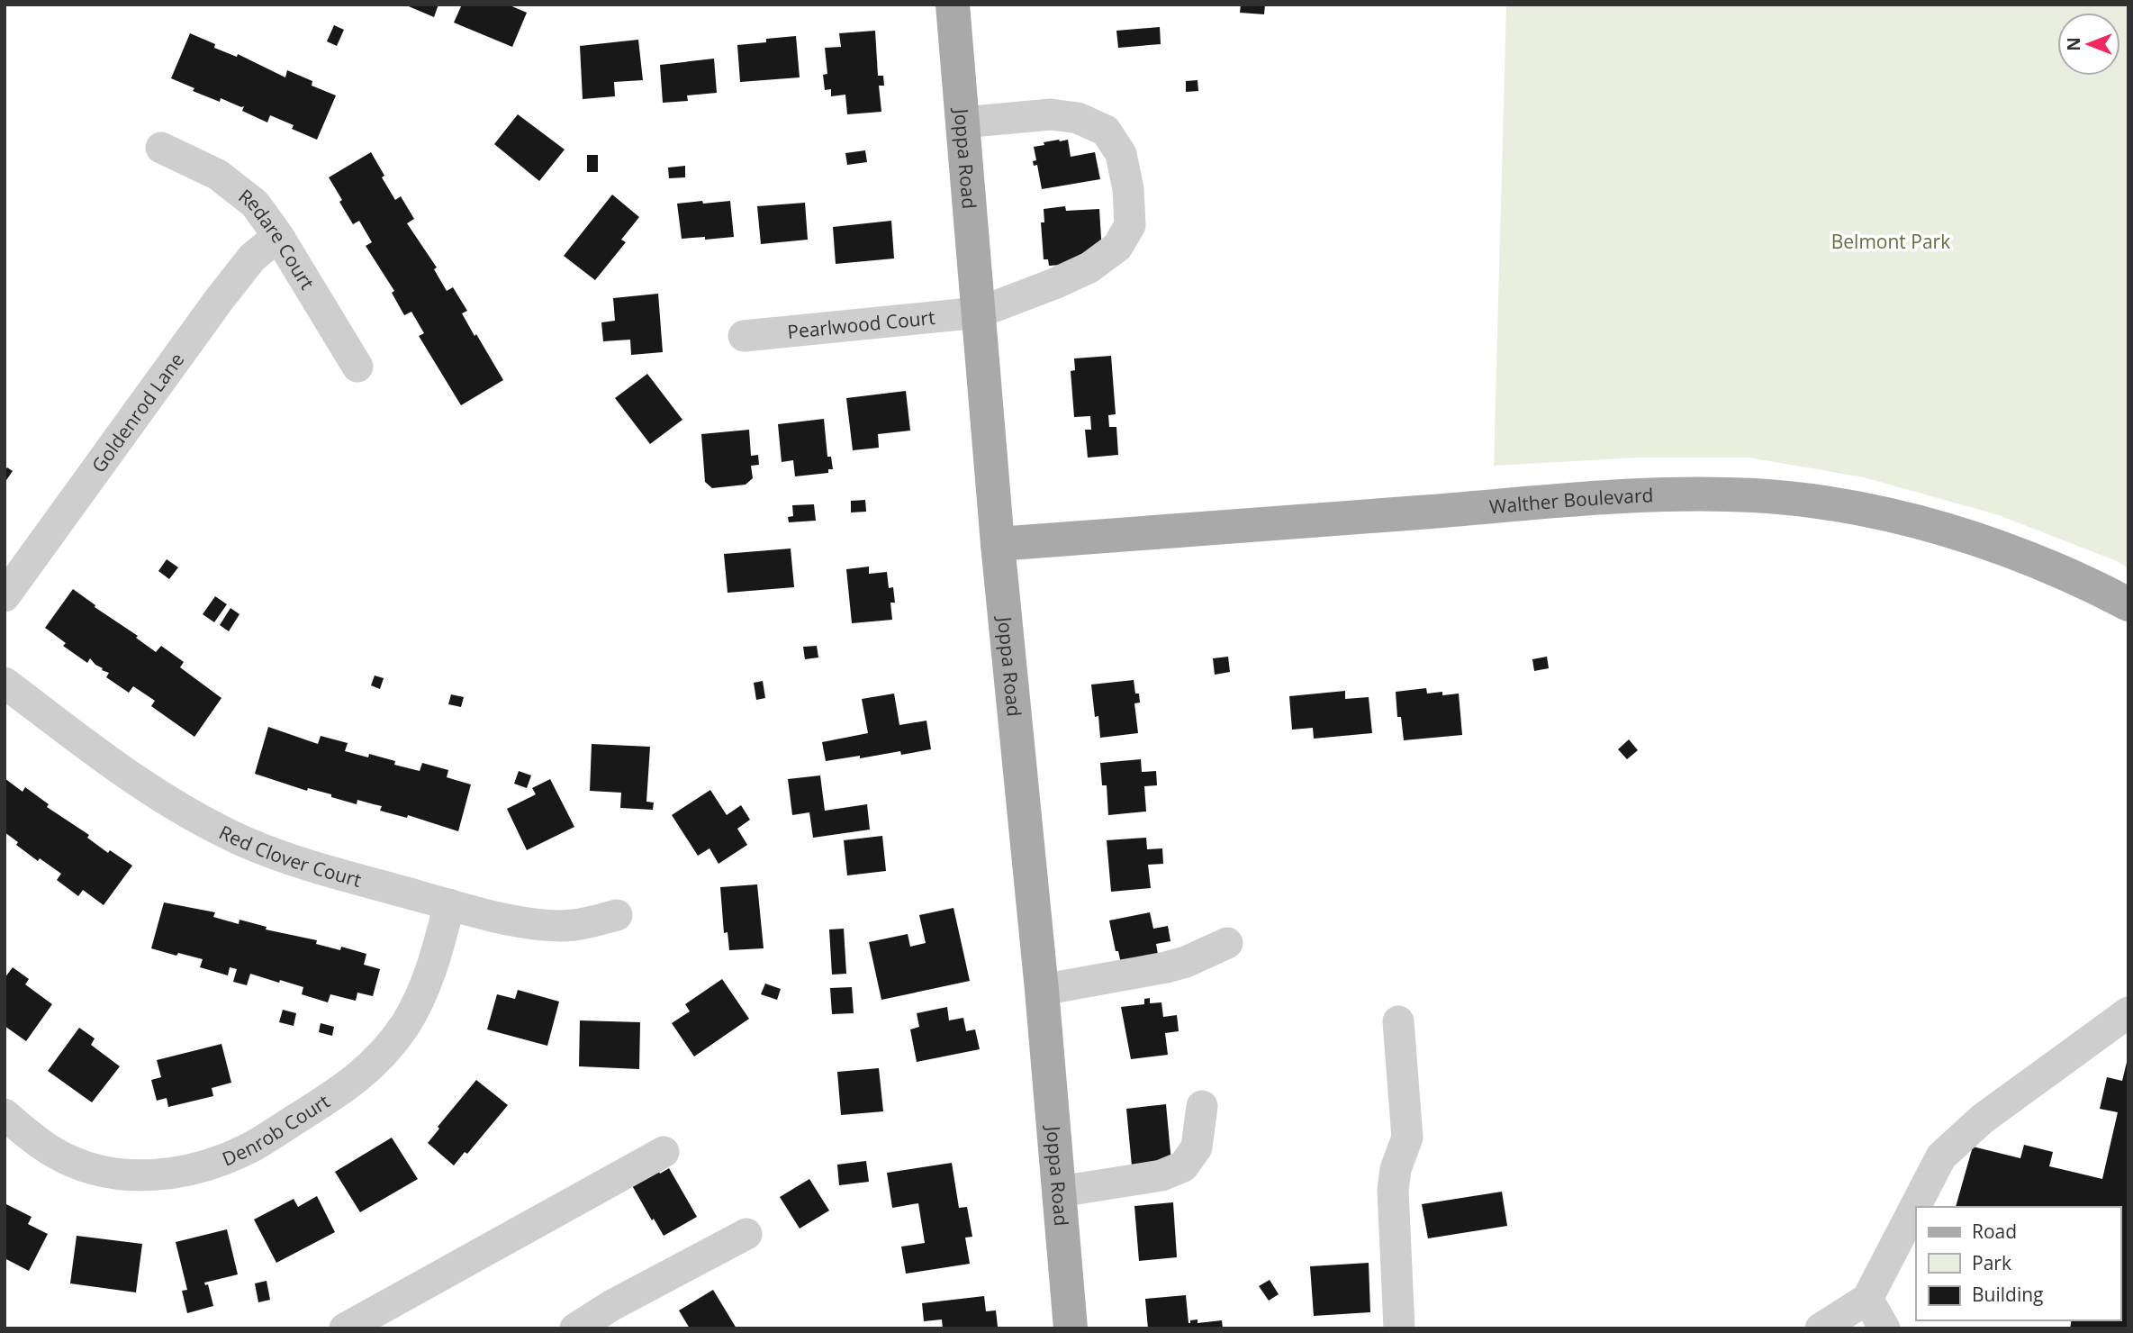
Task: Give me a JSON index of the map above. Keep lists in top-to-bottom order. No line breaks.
{"streets":{"main road":["Joppa Road","Walther Boulevard"],"street":["Redare Court","Pearlwood Court","Goldenrod Lane","Red Clover Court","Denrob Court"]},"crossings":[["Joppa Road","Pearlwood Court"],["Joppa Road","Walther Boulevard"],["Redare Court","Goldenrod Lane"],["Red Clover Court","Denrob Court"]],"parks":["Belmont Park"],"legend":["Road","Park","Building"],"north":"left"}
